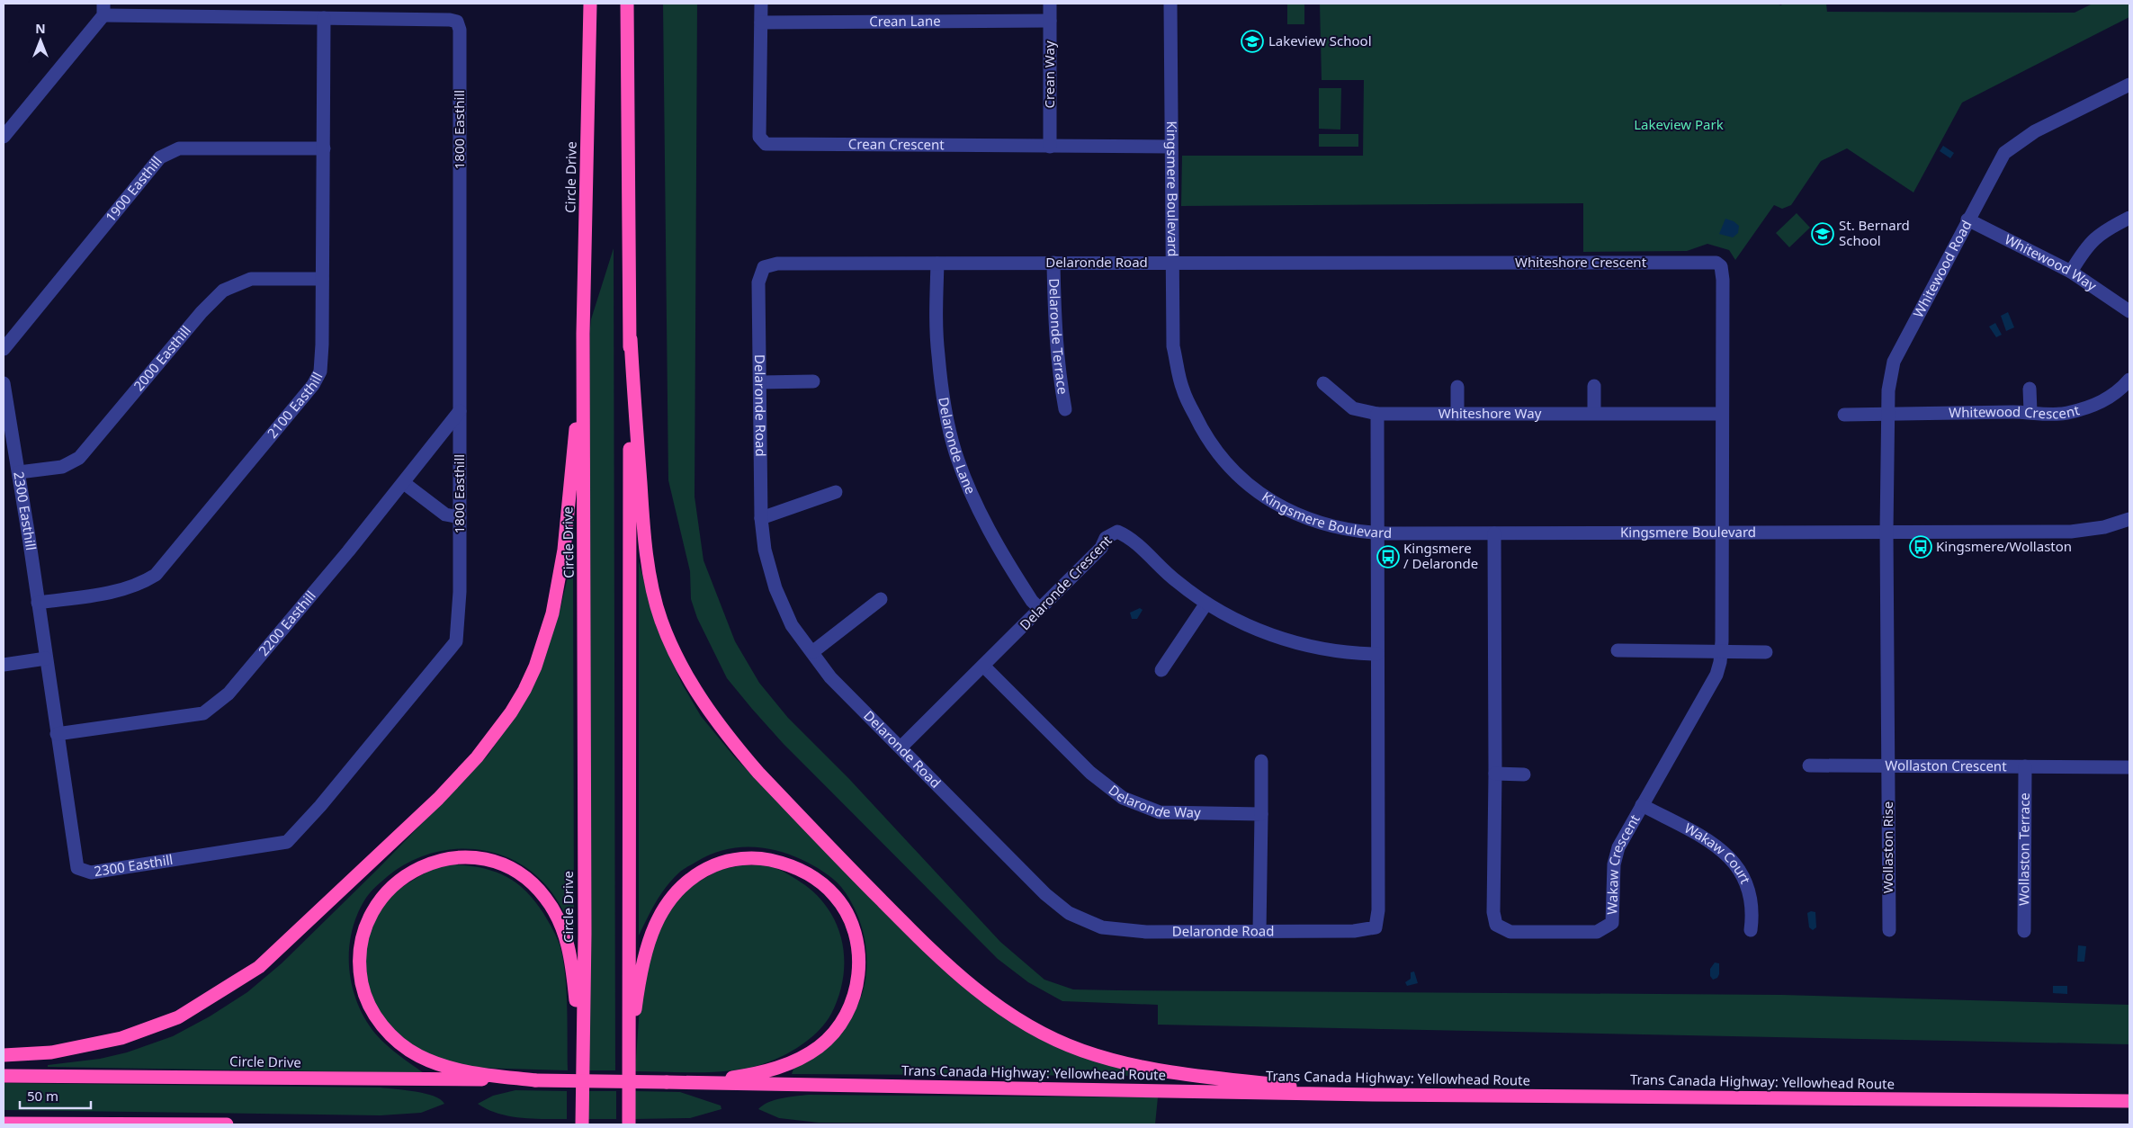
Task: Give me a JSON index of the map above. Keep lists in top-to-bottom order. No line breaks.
{"streets":{"highway":["Circle Drive","Trans Canada Highway: Yellowhead Route"],"street":["Crean Lane","Crean Way","1800 Easthill","Crean Crescent","1900 Easthill","Kingsmere Boulevard","Delaronde Road","Whiteshore Crescent","Whitewood Way","Whitewood Road","Delaronde Terrace","2000 Easthill","2100 Easthill","Whitewood Crescent","Whiteshore Way","Delaronde Lane","2300 Easthill","Delaronde Crescent","2200 Easthill","Wollaston Crescent","Delaronde Way","Wollaston Rise","Wollaston Terrace","Wakaw Court","Wakaw Crescent"]},"crossings":[["Crean Lane","Crean Way"],["Crean Lane","Crean Crescent"],["Crean Way","Crean Crescent"],["1800 Easthill","2100 Easthill"],["1800 Easthill","2300 Easthill"],["1800 Easthill","2200 Easthill"],["Crean Crescent","Kingsmere Boulevard"],["Circle Drive","Trans Canada Highway: Yellowhead Route"],["1900 Easthill","2100 Easthill"],["Kingsmere Boulevard","Delaronde Road"],["Kingsmere Boulevard","Whiteshore Crescent"],["Kingsmere Boulevard","Whitewood Road"],["Kingsmere Boulevard","Wollaston Crescent"],["Kingsmere Boulevard","Wakaw Crescent"],["Delaronde Road","Whiteshore Crescent"],["Delaronde Road","Delaronde Terrace"],["Delaronde Road","Delaronde Lane"],["Delaronde Road","Delaronde Crescent"],["Whiteshore Crescent","Whiteshore Way"],["Whiteshore Crescent","Wakaw Crescent"],["Whitewood Way","Whitewood Road"],["Whitewood Road","Whitewood Crescent"],["Whitewood Road","Wollaston Crescent"],["2000 Easthill","2100 Easthill"],["2000 Easthill","2300 Easthill"],["2100 Easthill","2300 Easthill"],["Delaronde Lane","Delaronde Crescent"],["2300 Easthill","2200 Easthill"],["Delaronde Crescent","Delaronde Way"],["Wollaston Crescent","Wollaston Rise"],["Wollaston Crescent","Wollaston Terrace"],["Wakaw Court","Wakaw Crescent"]],"parks":["Lakeview Park"],"places":{"school or university":["Lakeview School","St. Bernard School"],"bus stop":["Kingsmere/Wollaston","Kingsmere / Delaronde"]},"scale_bar":"50 m","north":"top"}
